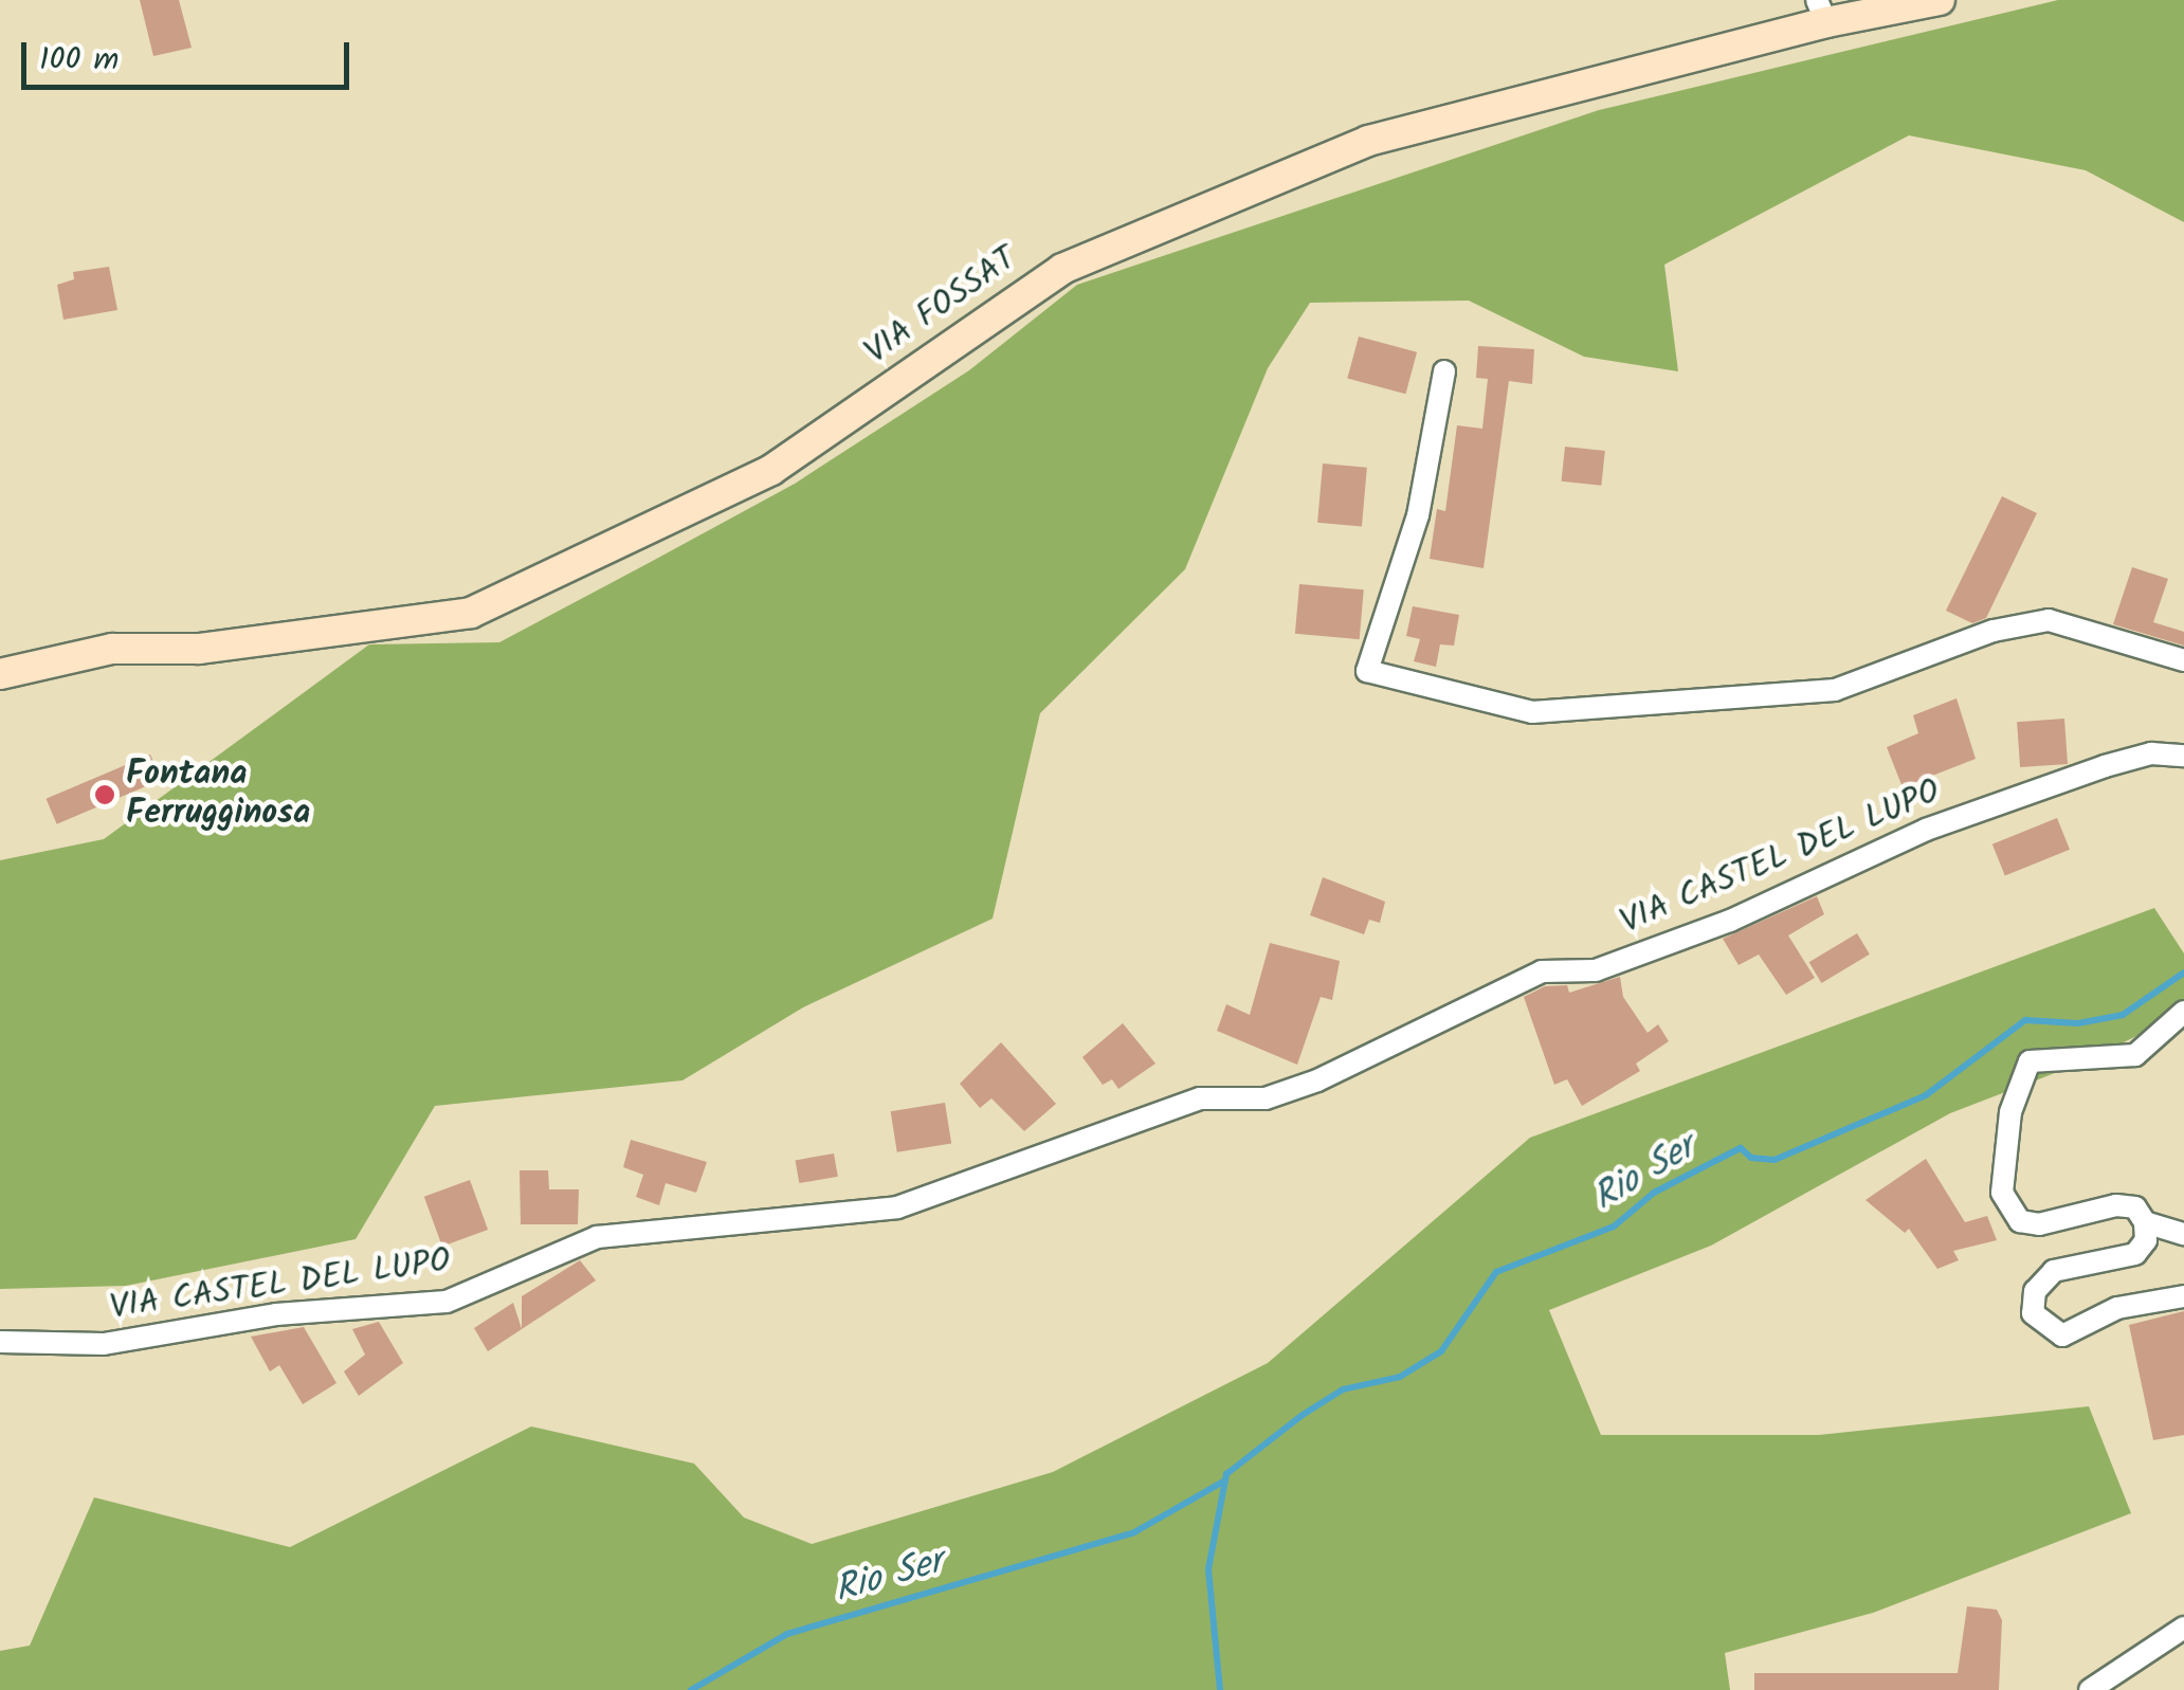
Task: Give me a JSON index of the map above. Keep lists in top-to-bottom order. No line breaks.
{"streets":{"street":["VIA FOSSAT","VIA CASTEL DEL LUPO"]},"water":["Rio Ser"],"places":["Fontana Ferrugginosa"],"scale_bar":"100 m"}
